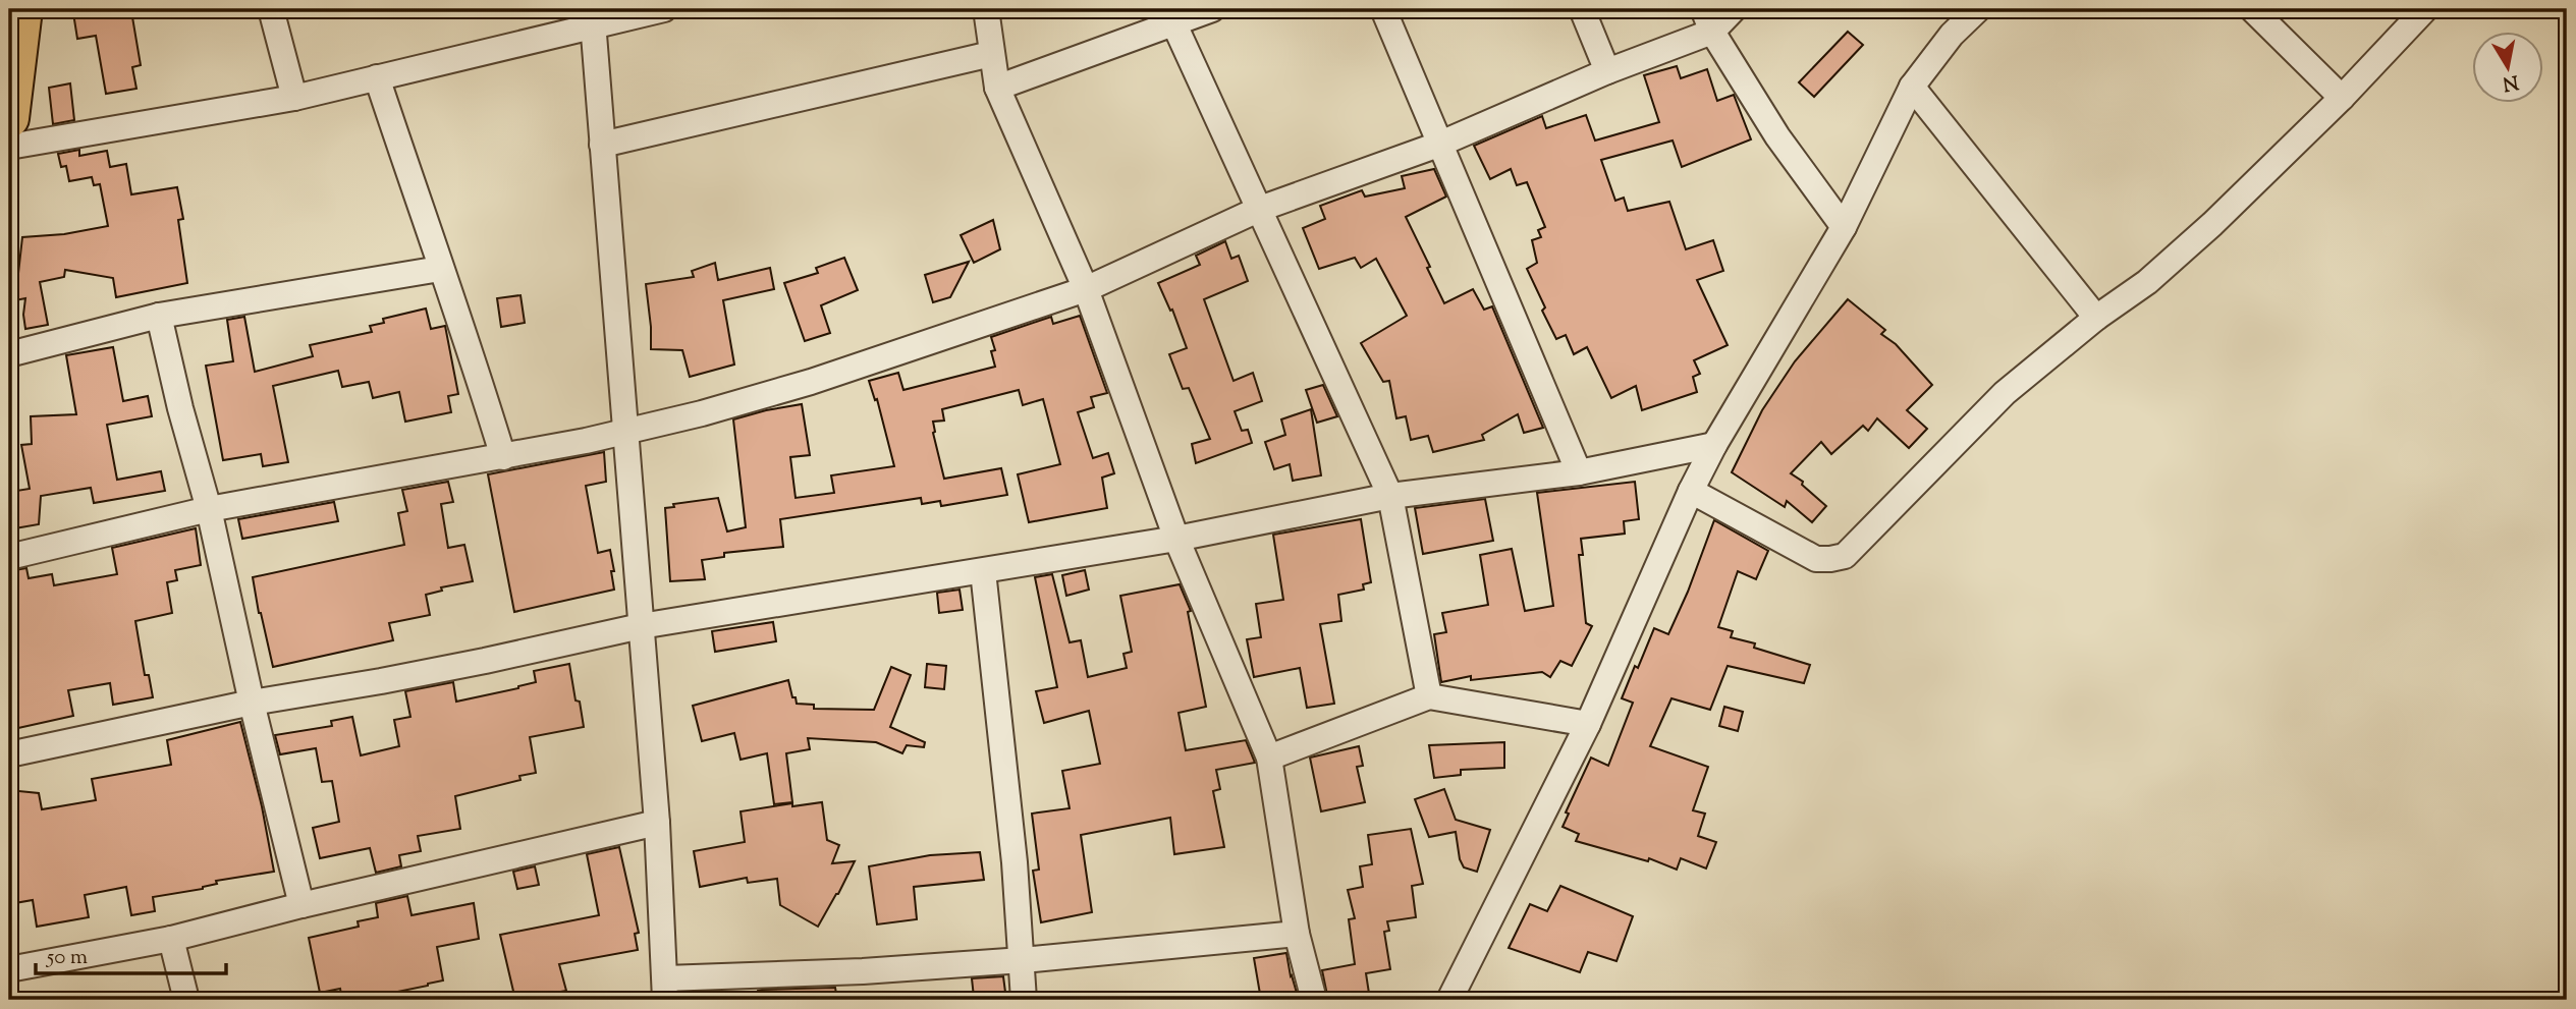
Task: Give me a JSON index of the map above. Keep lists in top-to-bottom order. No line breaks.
{"scale_bar":"50 m","north":"bottom"}
